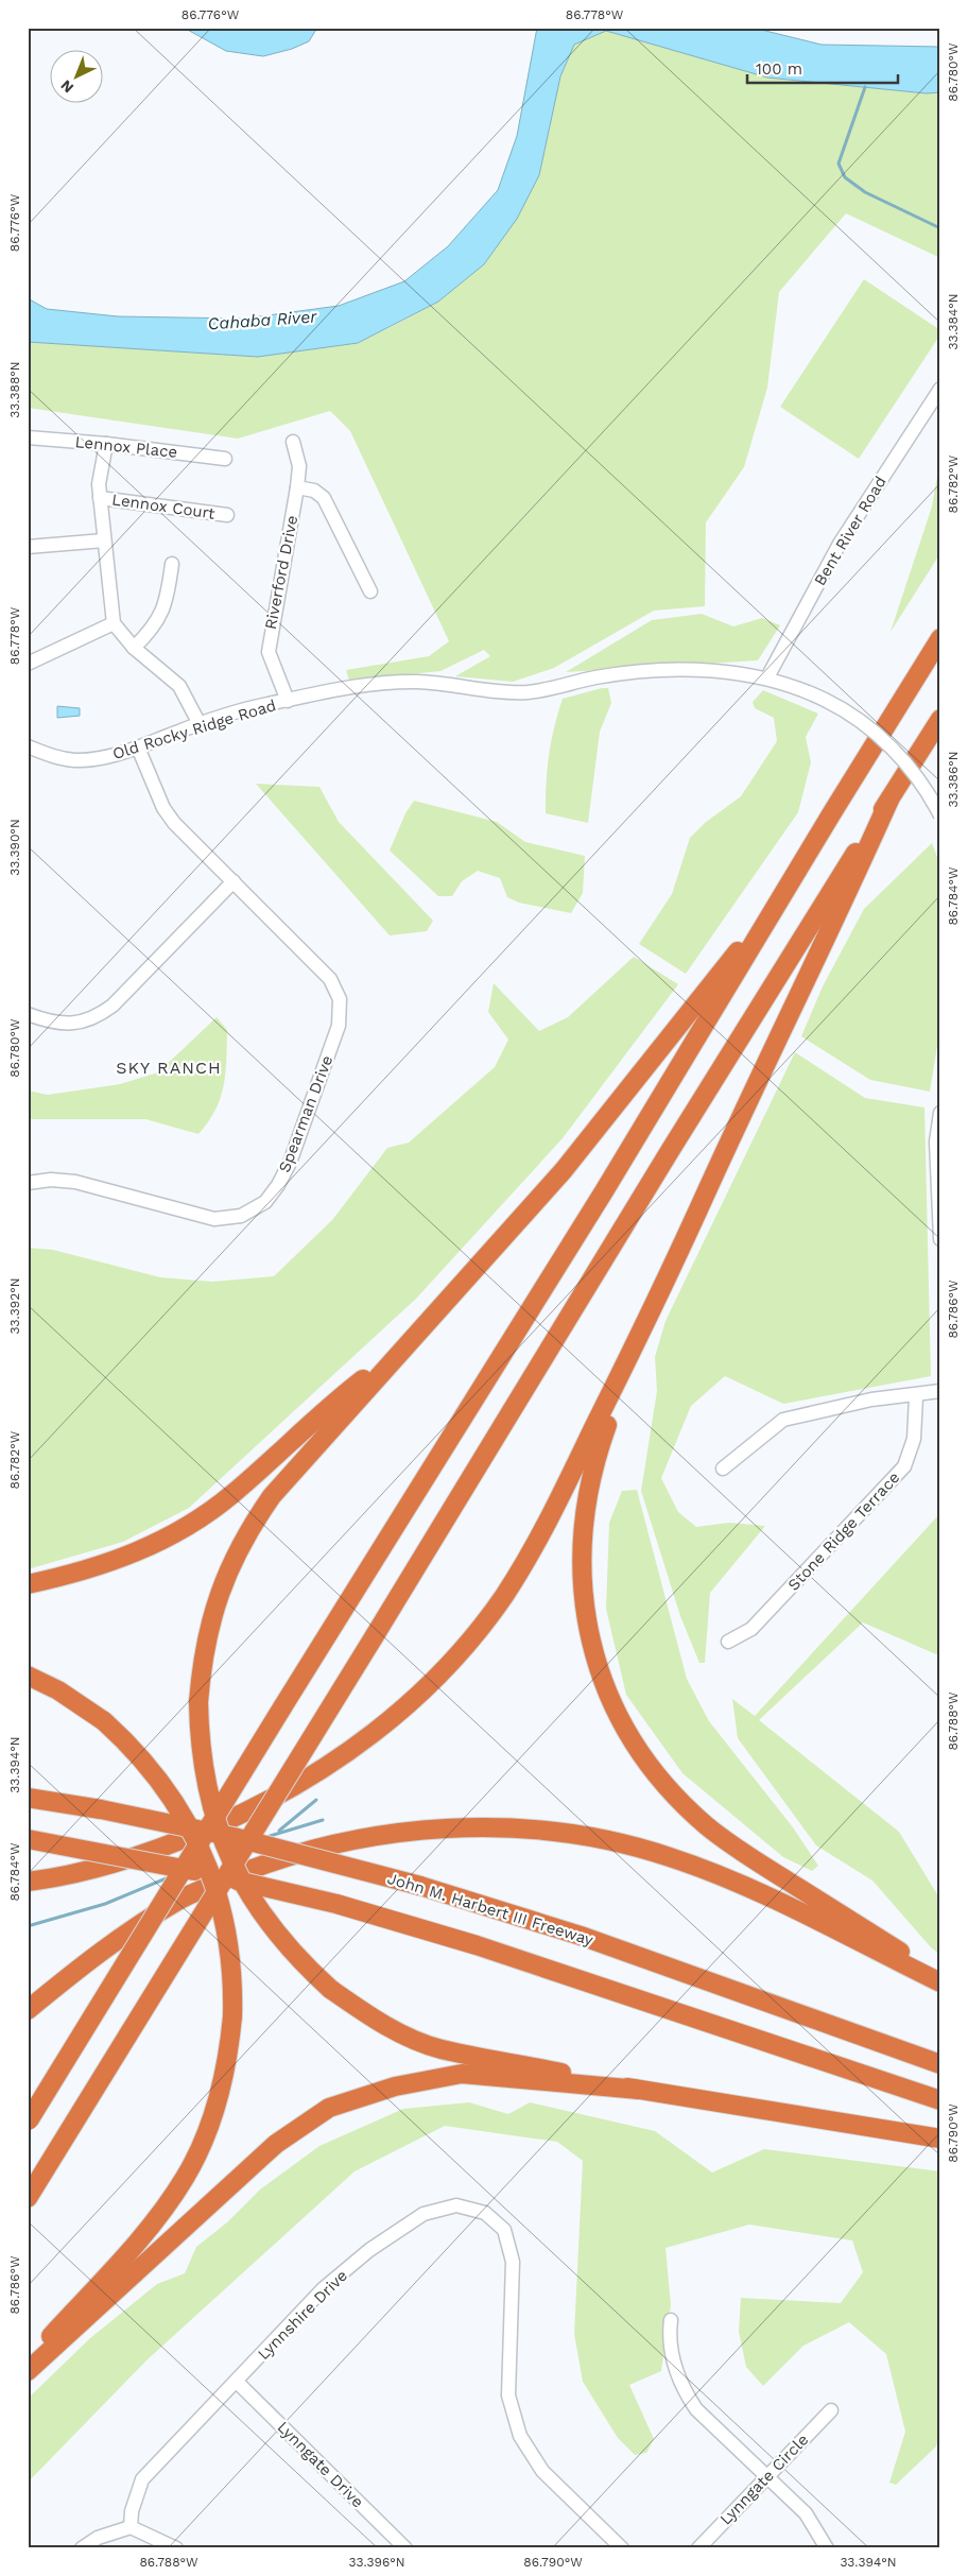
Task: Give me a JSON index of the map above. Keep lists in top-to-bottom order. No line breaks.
{"streets":{"highway":["John M. Harbert III Freeway"],"street":["Lennox Place","Lennox Court","Bent River Road","Riverford Drive","Old Rocky Ridge Road","Spearman Drive","Stone Ridge Terrace","Lynnshire Drive","Lynngate Drive","Lynngate Circle"]},"crossings":[["Bent River Road","Old Rocky Ridge Road"],["Riverford Drive","Old Rocky Ridge Road"],["Old Rocky Ridge Road","Spearman Drive"],["Lynnshire Drive","Lynngate Drive"]],"districts":["SKY RANCH"],"water":["Cahaba River"],"scale_bar":"100 m","north":"bottom left","coordinates":["86.776°W","86.778°W","86.780°W","33.384°N","33.388°N","86.782°W","33.386°N","33.390°N","86.784°W","33.392°N","86.786°W","86.788°W","33.394°N","86.790°W","33.396°N"]}
